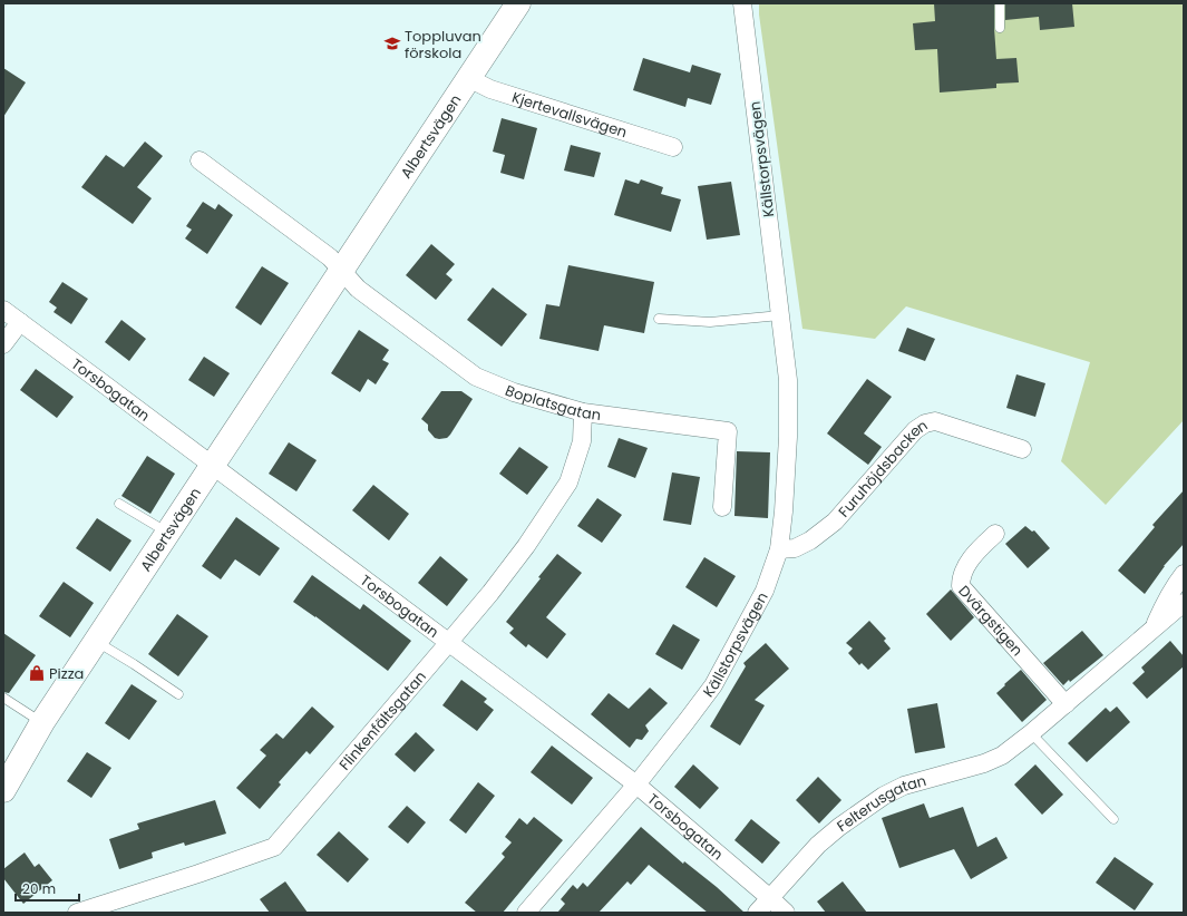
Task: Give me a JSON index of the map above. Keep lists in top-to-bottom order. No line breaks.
{"streets":{"street":["Kjertevallsvägen","Albertsvägen","Källstorpsvägen","Torsbogatan","Boplatsgatan","Furuhöjdsbacken","Dvärgstigen","Flinkenfältsgatan","Felterusgatan"]},"crossings":[["Kjertevallsvägen","Albertsvägen"],["Albertsvägen","Torsbogatan"],["Albertsvägen","Boplatsgatan"],["Källstorpsvägen","Torsbogatan"],["Källstorpsvägen","Furuhöjdsbacken"],["Torsbogatan","Flinkenfältsgatan"],["Torsbogatan","Felterusgatan"],["Boplatsgatan","Flinkenfältsgatan"],["Dvärgstigen","Felterusgatan"]],"places":{"school or university":["Toppluvan förskola"],"shop":["Pizza"]},"scale_bar":"20 m"}
